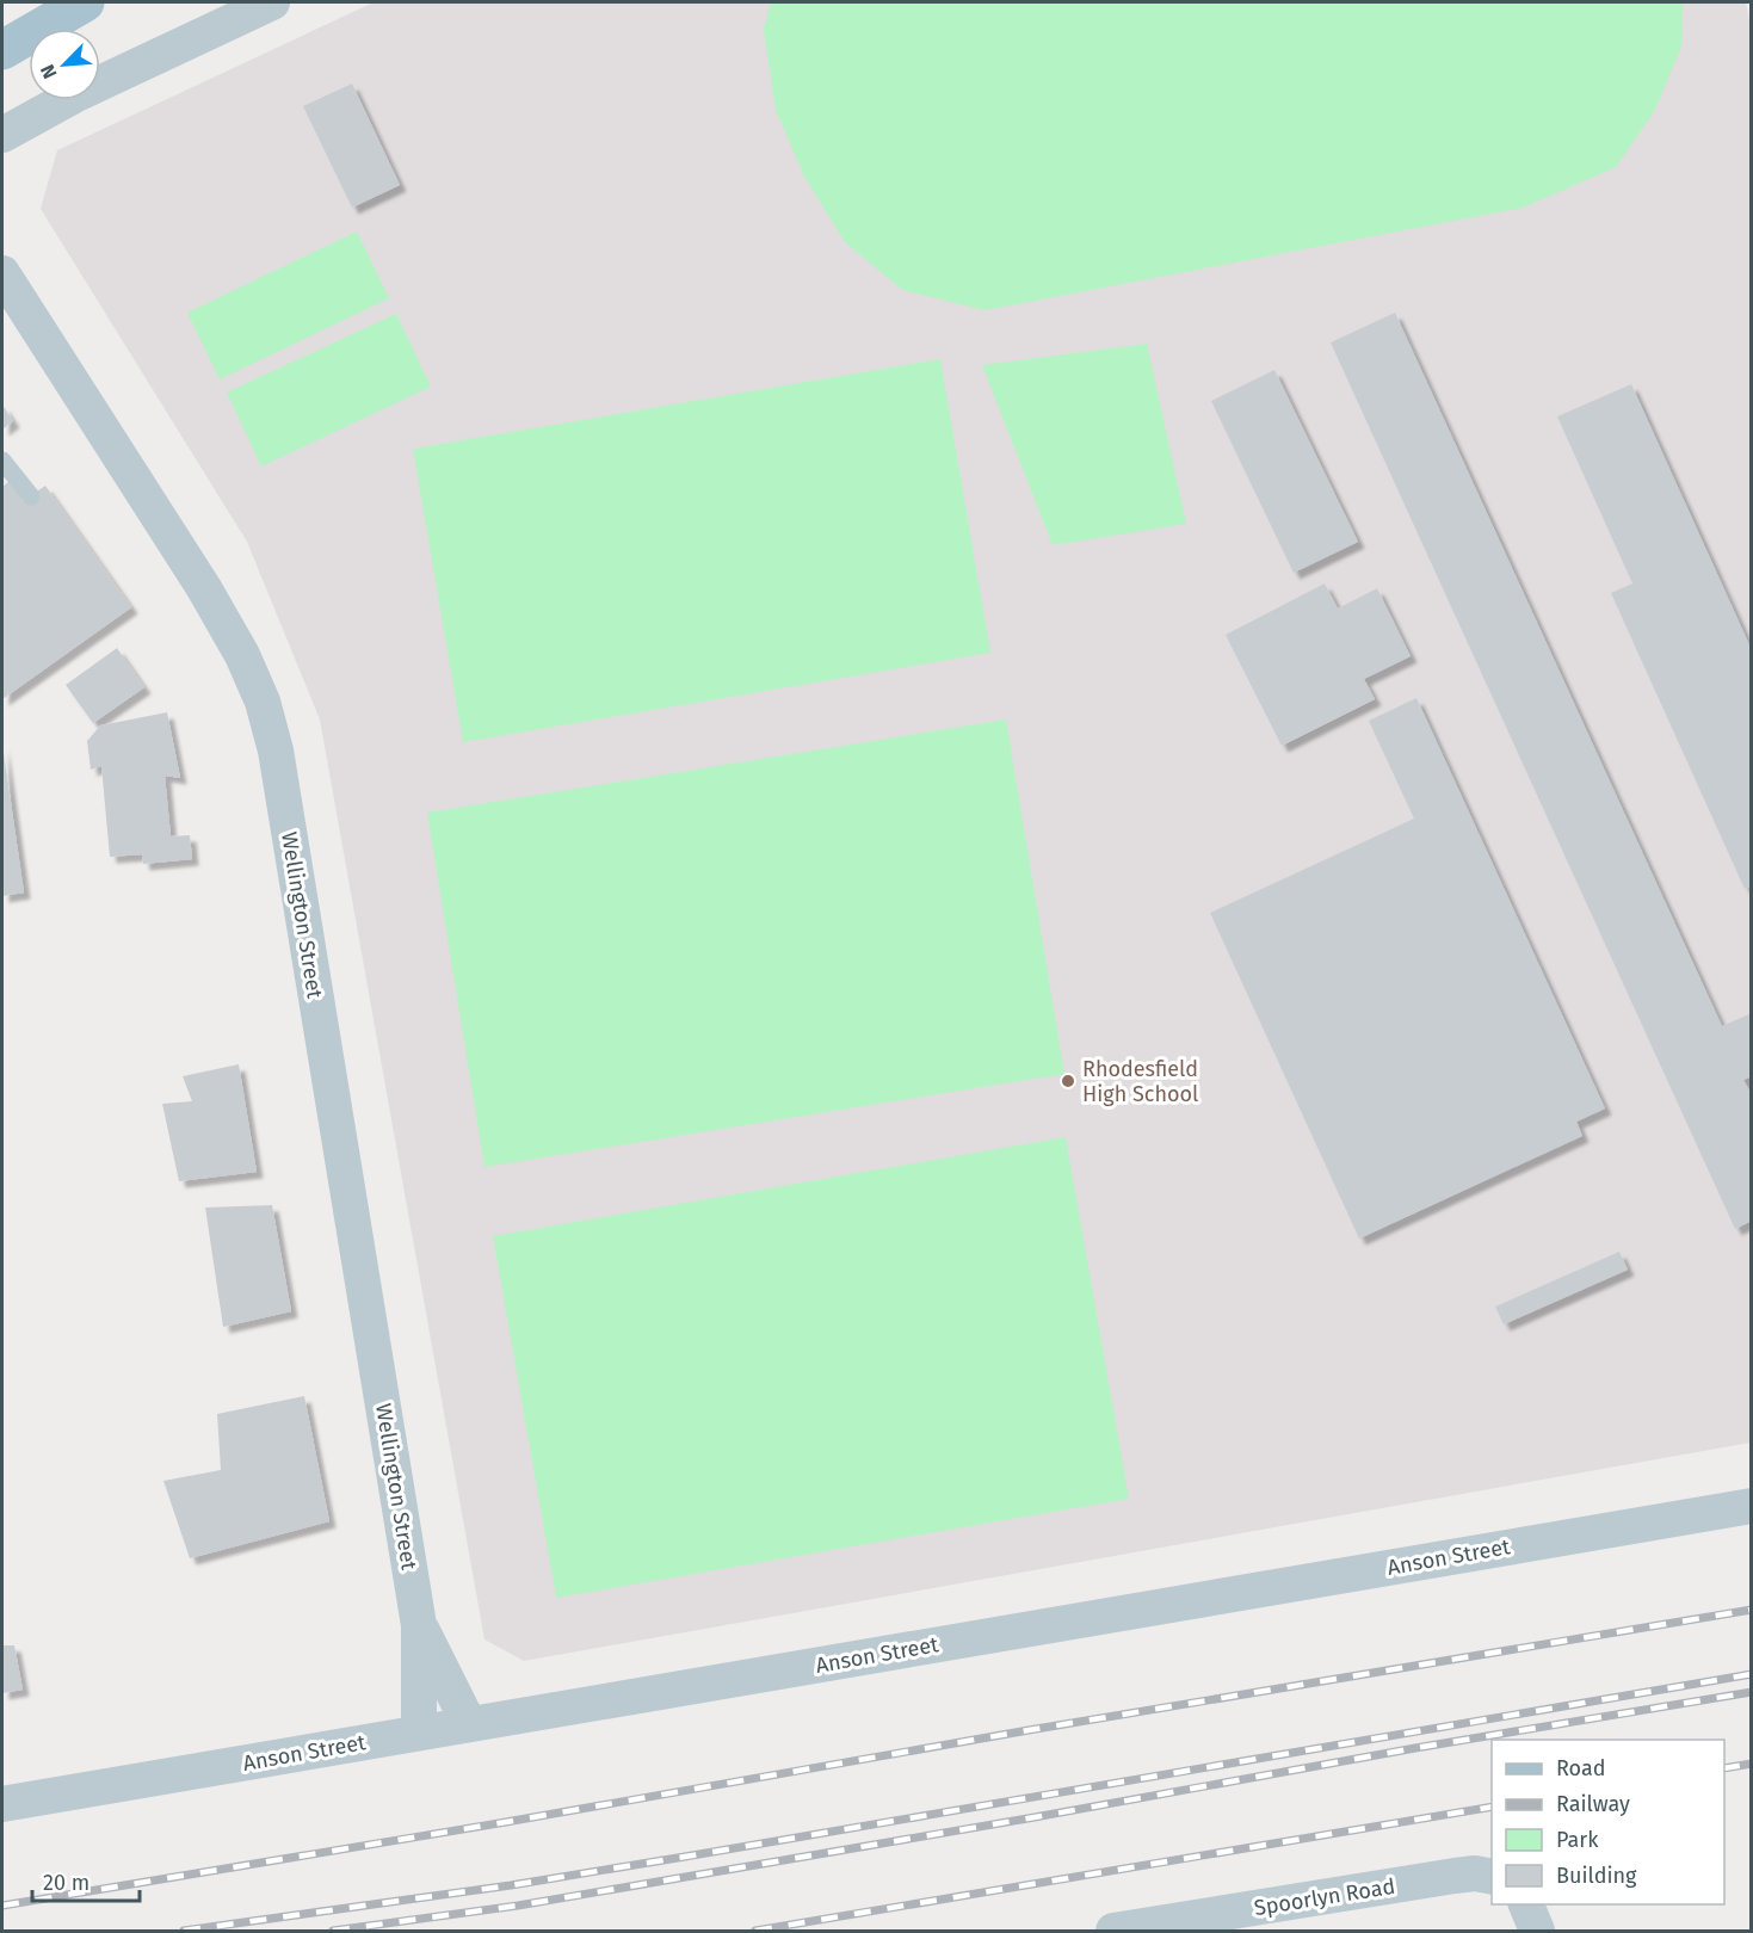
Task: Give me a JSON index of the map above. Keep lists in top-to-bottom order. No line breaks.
{"streets":{"street":["Wellington Street","Anson Street","Spoorlyn Road"]},"crossings":[["Wellington Street","Anson Street"]],"places":["Rhodesfield High School"],"legend":["Road","Railway","Park","Building"],"scale_bar":"20 m","north":"bottom left"}
